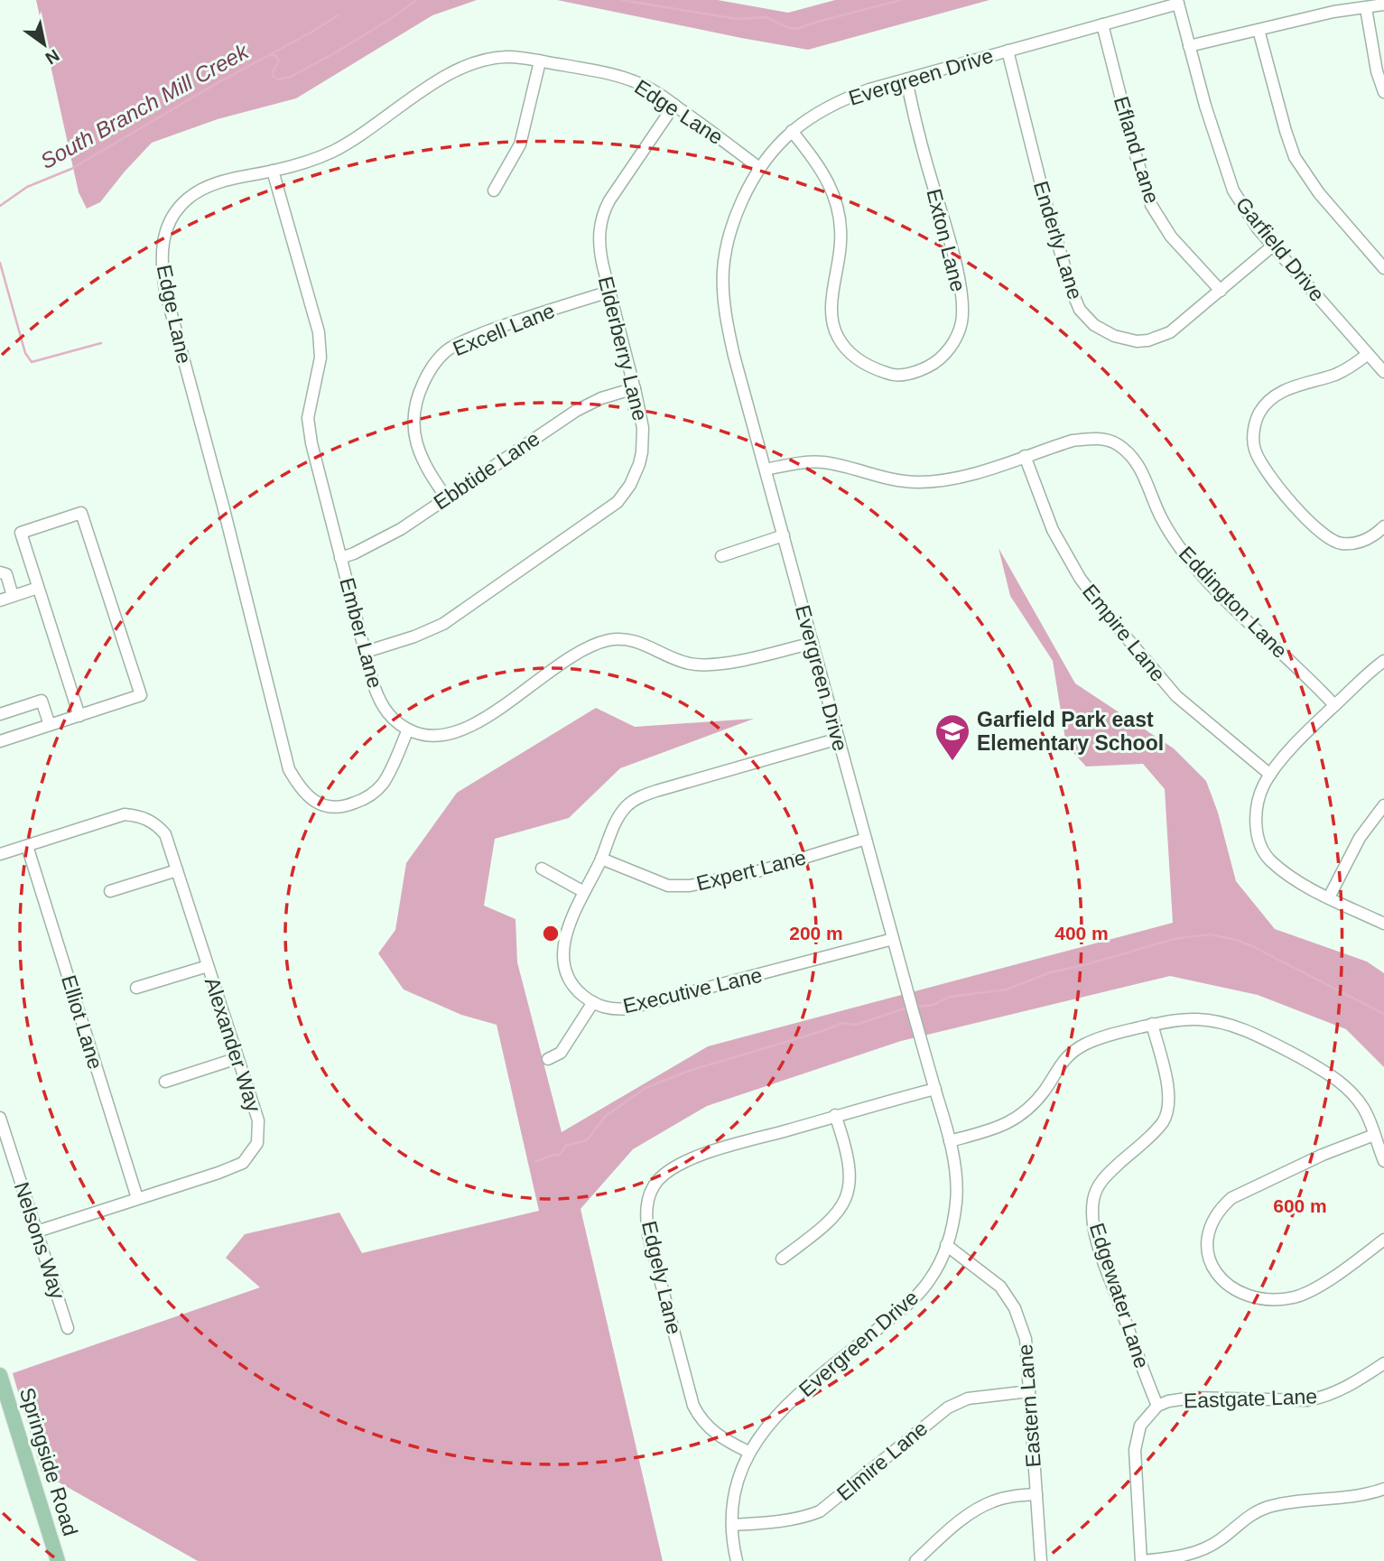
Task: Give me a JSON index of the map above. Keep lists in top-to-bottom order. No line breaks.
{"streets":{"main road":["Springside Road"],"street":["Evergreen Drive","Edge Lane","Efland Lane","Exton Lane","Enderly Lane","Garfield Drive","Excell Lane","Elderberry Lane","Ebbtide Lane","Eddington Lane","Ember Lane","Empire Lane","Expert Lane","Executive Lane","Elliot Lane","Alexander Way","Nelsons Way","Edgely Lane","Edgewater Lane","Eastgate Lane","Eastern Lane","Elmire Lane"]},"crossings":[["Evergreen Drive","Edge Lane"],["Evergreen Drive","Efland Lane"],["Evergreen Drive","Exton Lane"],["Evergreen Drive","Enderly Lane"],["Evergreen Drive","Garfield Drive"],["Evergreen Drive","Eddington Lane"],["Evergreen Drive","Ember Lane"],["Evergreen Drive","Expert Lane"],["Evergreen Drive","Executive Lane"],["Evergreen Drive","Edgely Lane"],["Evergreen Drive","Eastern Lane"],["Evergreen Drive","Elmire Lane"],["Edge Lane","Elderberry Lane"],["Edge Lane","Ember Lane"],["Efland Lane","Enderly Lane"],["Enderly Lane","Garfield Drive"],["Excell Lane","Elderberry Lane"],["Excell Lane","Ebbtide Lane"],["Elderberry Lane","Ebbtide Lane"],["Elderberry Lane","Ember Lane"],["Ebbtide Lane","Ember Lane"],["Eddington Lane","Empire Lane"],["Expert Lane","Executive Lane"],["Elliot Lane","Alexander Way"],["Alexander Way","Nelsons Way"],["Edgewater Lane","Eastgate Lane"],["Eastern Lane","Elmire Lane"]],"water":["South Branch Mill Creek"],"places":{"school or university":["Garfield Park east Elementary School"]},"north":"bottom right","rings":["200 m","400 m","600 m"]}
